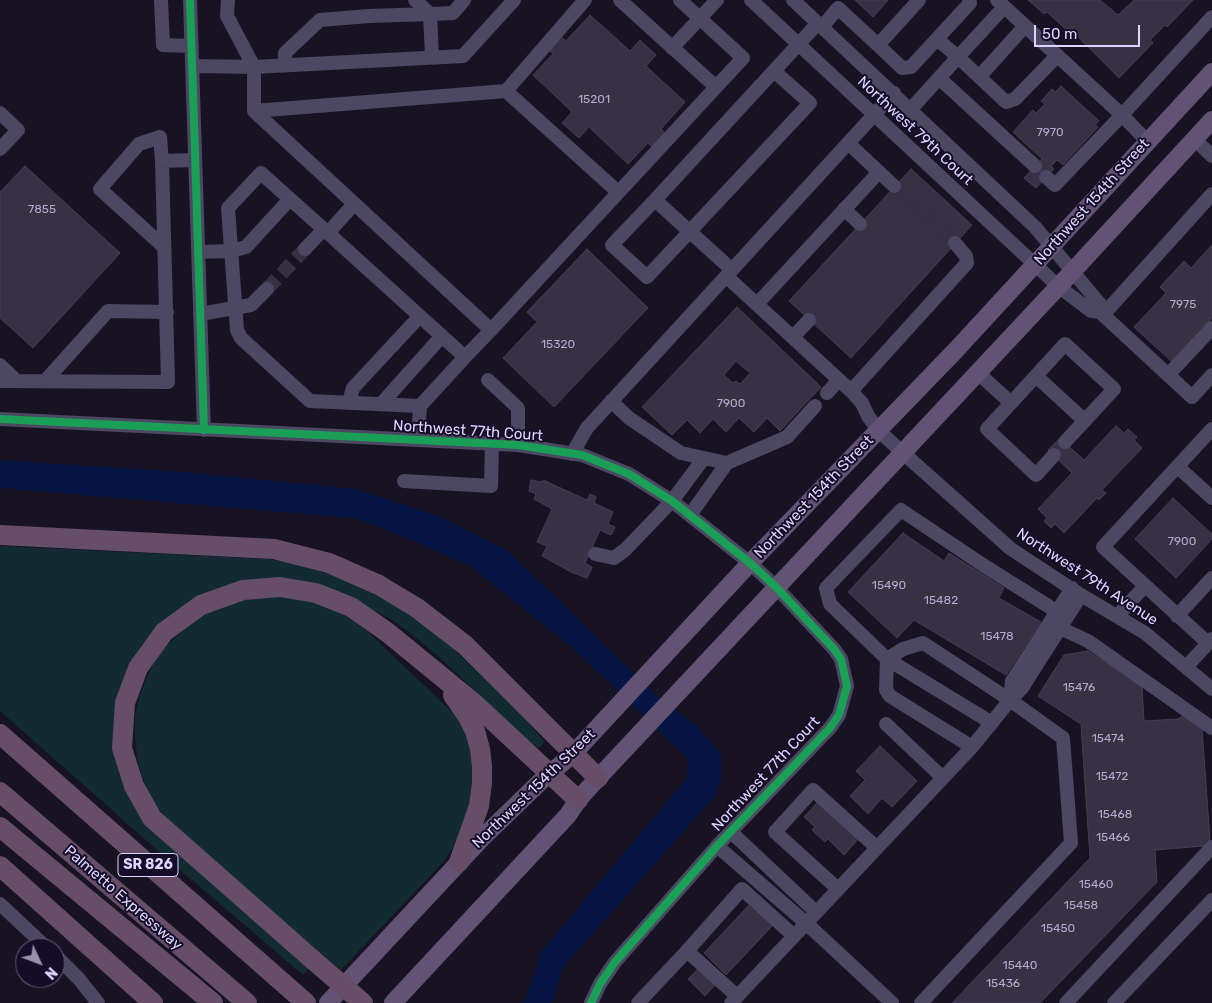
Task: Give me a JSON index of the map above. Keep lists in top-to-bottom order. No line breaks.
{"streets":{"highway":["SR 826","Palmetto Expressway"],"main road":["Northwest 154th Street"],"street":["Northwest 79th Court","Northwest 77th Court","Northwest 79th Avenue"]},"crossings":[["Northwest 79th Court","Northwest 154th Street"],["Northwest 154th Street","Northwest 77th Court"],["Northwest 154th Street","Northwest 79th Avenue"]],"house_numbers":["15201","7970","7855","7975","15320","7900","7900","15490","15482","15478","15476","15474","15472","15468","15466","15460","15458","15450","15440","15436"],"scale_bar":"50 m","north":"bottom right"}
